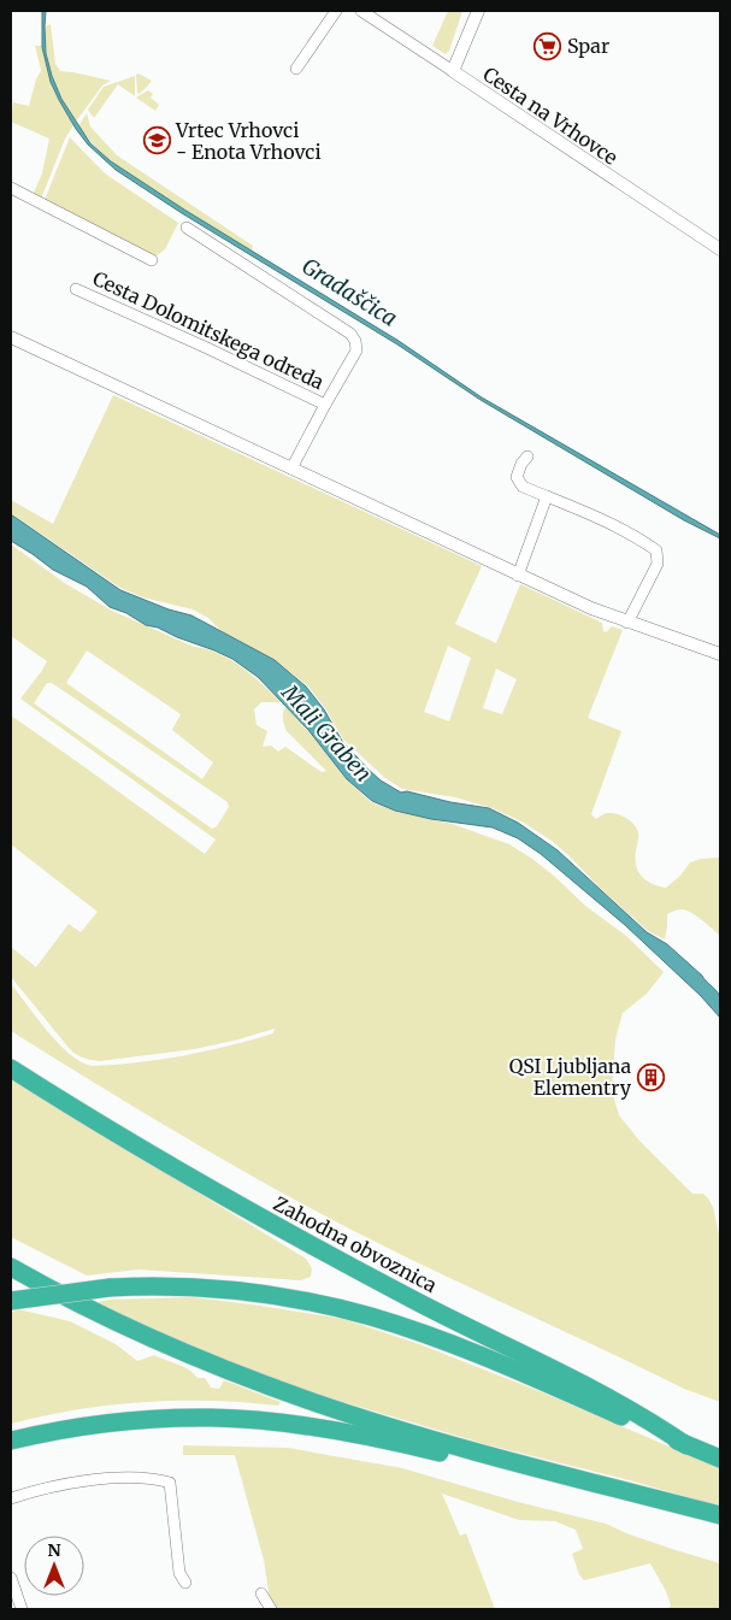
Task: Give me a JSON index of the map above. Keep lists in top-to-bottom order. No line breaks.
{"streets":{"highway":["Zahodna obvoznica"],"street":["Cesta na Vrhovce","Cesta Dolomitskega odreda"]},"water":["Gradaščica","Mali Graben"],"places":{"supermarket":["Spar"],"school or university":["Vrtec Vrhovci - Enota Vrhovci"],"building":["QSI Ljubljana Elementry"]},"north":"top"}
